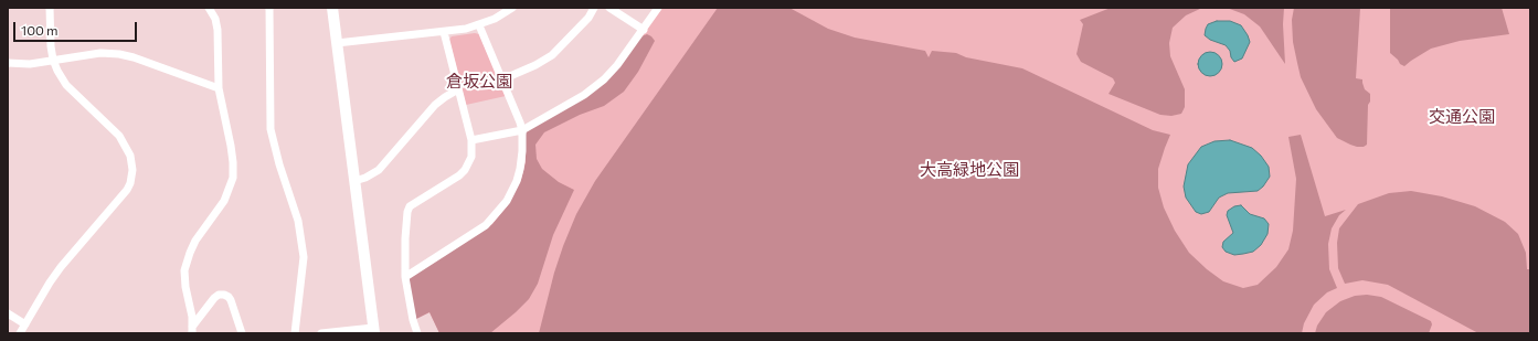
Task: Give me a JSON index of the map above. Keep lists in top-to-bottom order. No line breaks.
{"parks":["倉坂公園","交通公園","大高緑地公園"],"scale_bar":"100 m"}
